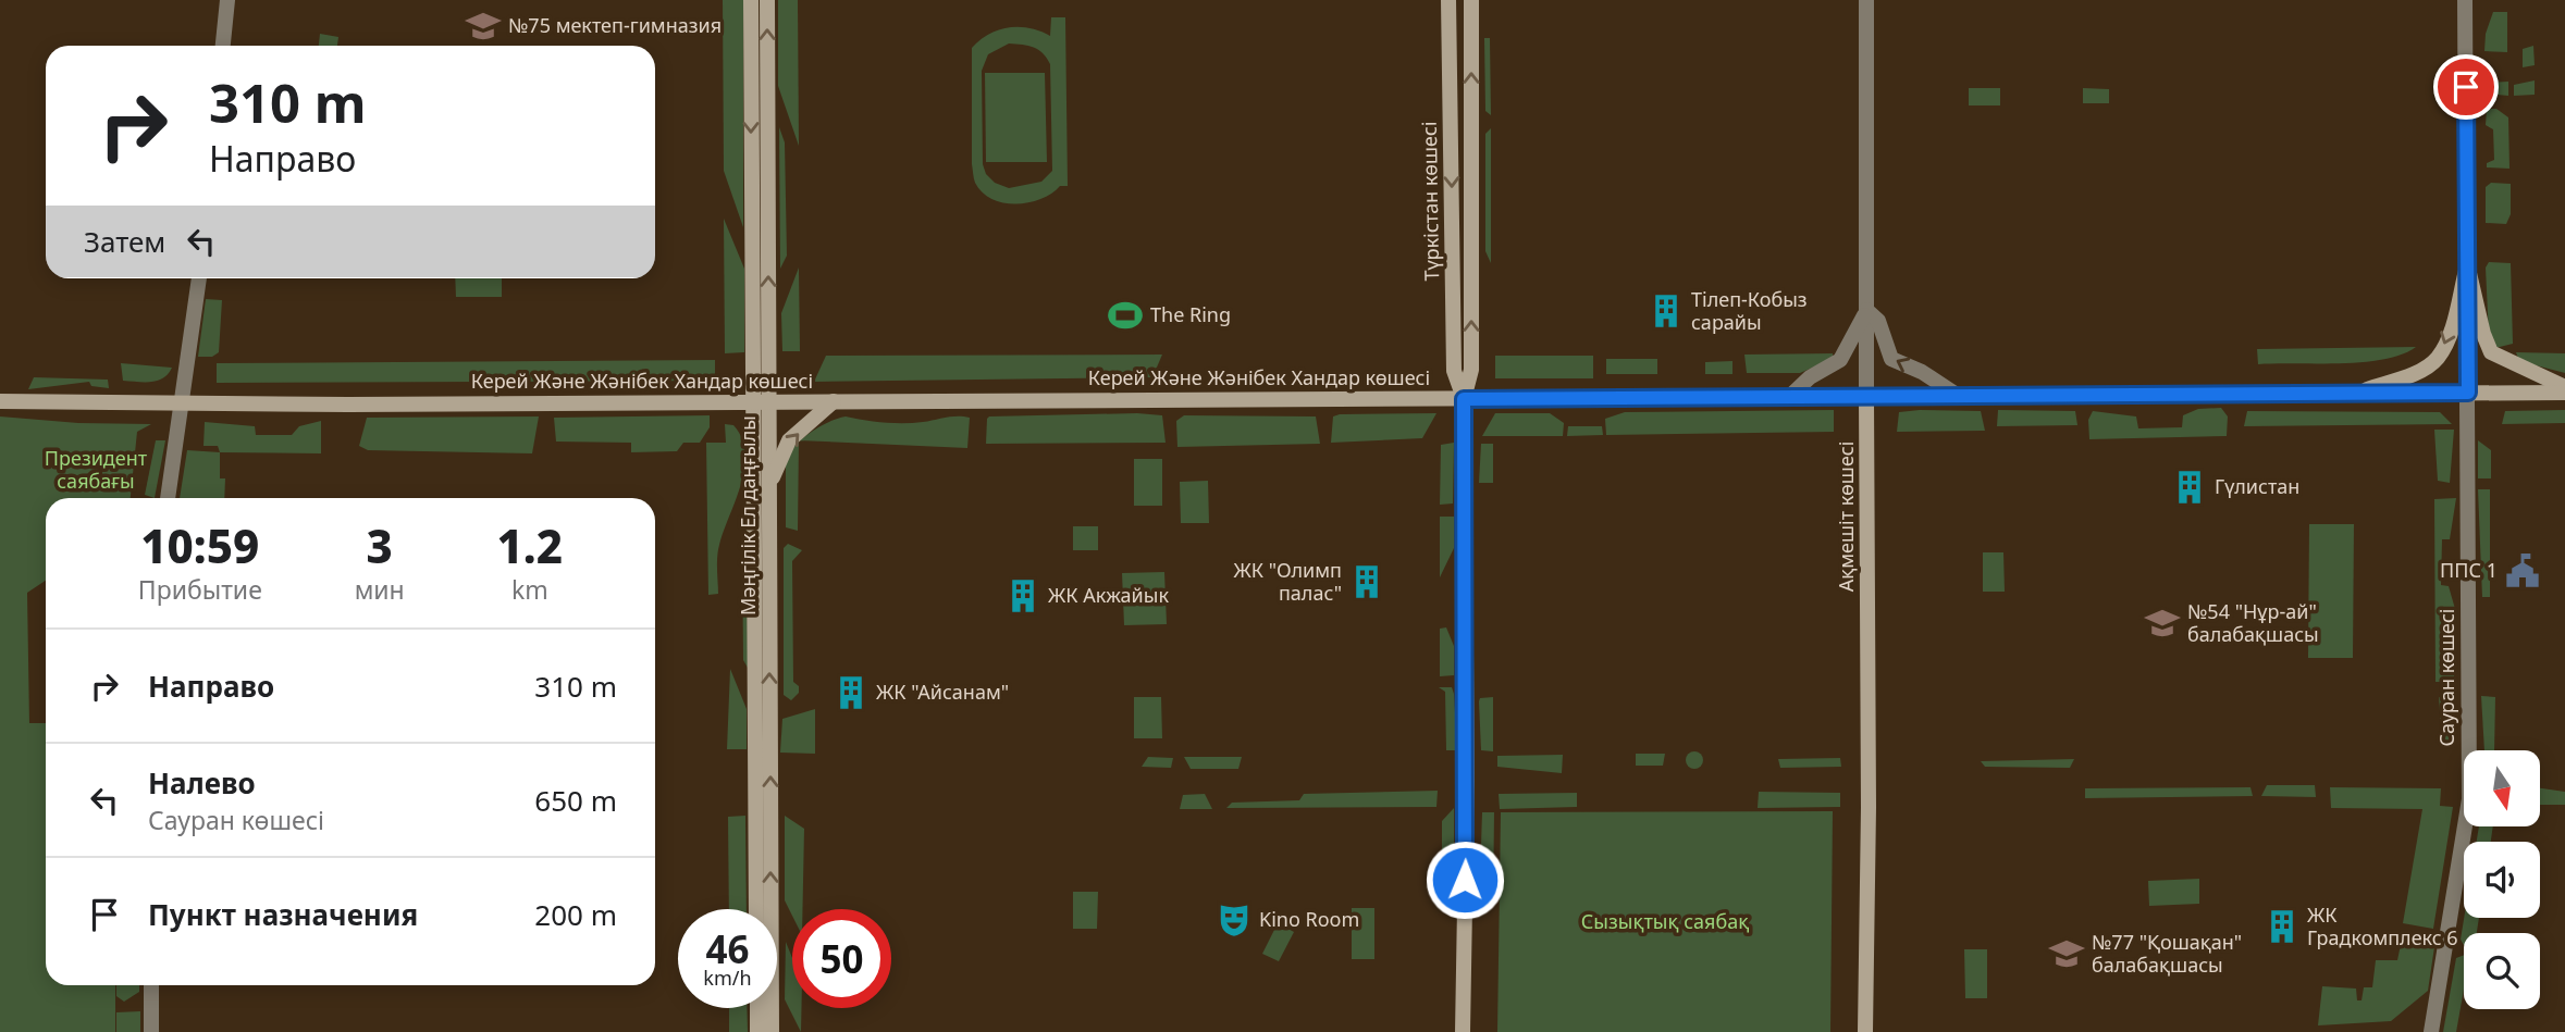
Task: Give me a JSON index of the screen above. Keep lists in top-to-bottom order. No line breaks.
{"streets":{"main road":["Түркістан көшесі","Керей Және Жәнібек Хандар көшесі","Мәңгілік Ел даңғылы","Ақмешіт көшесі"],"street":["Сауран көшесі"]},"crossings":[["Түркістан көшесі","Керей Және Жәнібек Хандар көшесі"],["Керей Және Жәнібек Хандар көшесі","Мәңгілік Ел даңғылы"],["Керей Және Жәнібек Хандар көшесі","Ақмешіт көшесі"],["Керей Және Жәнібек Хандар көшесі","Сауран көшесі"]],"parks":["Президент саябағы","Сызықтық саябақ"],"places":{"school or university":["№75 мектеп-гимназия","№54 \"Нұр-ай\" балабақшасы","№77 \"Қошақан\" балабақшасы"],"building":["Тiлеп-Кобыз сарайы","Гүлистан","ЖК \"Олимп палас\"","ЖК Акжайык","ЖК \"Айсанам\"","ЖК Градкомплекс 6"],"sports":["The Ring"],"public building":["ППС 1"],"theatre":["Kino Room"]},"north":"bottom","page":{"turn":["310 m","Направо"],"then":"Затем","eta":["10:59","Прибытие","3","мин","1.2","km"],"list":[{"name":"Направо","value":"310 m"},{"name":"Налево","note":"Сауран көшесі","value":"650 m"},{"name":"Пункт назначения","value":"200 m"}],"speed":"46 km/h","limit":"50"}}
